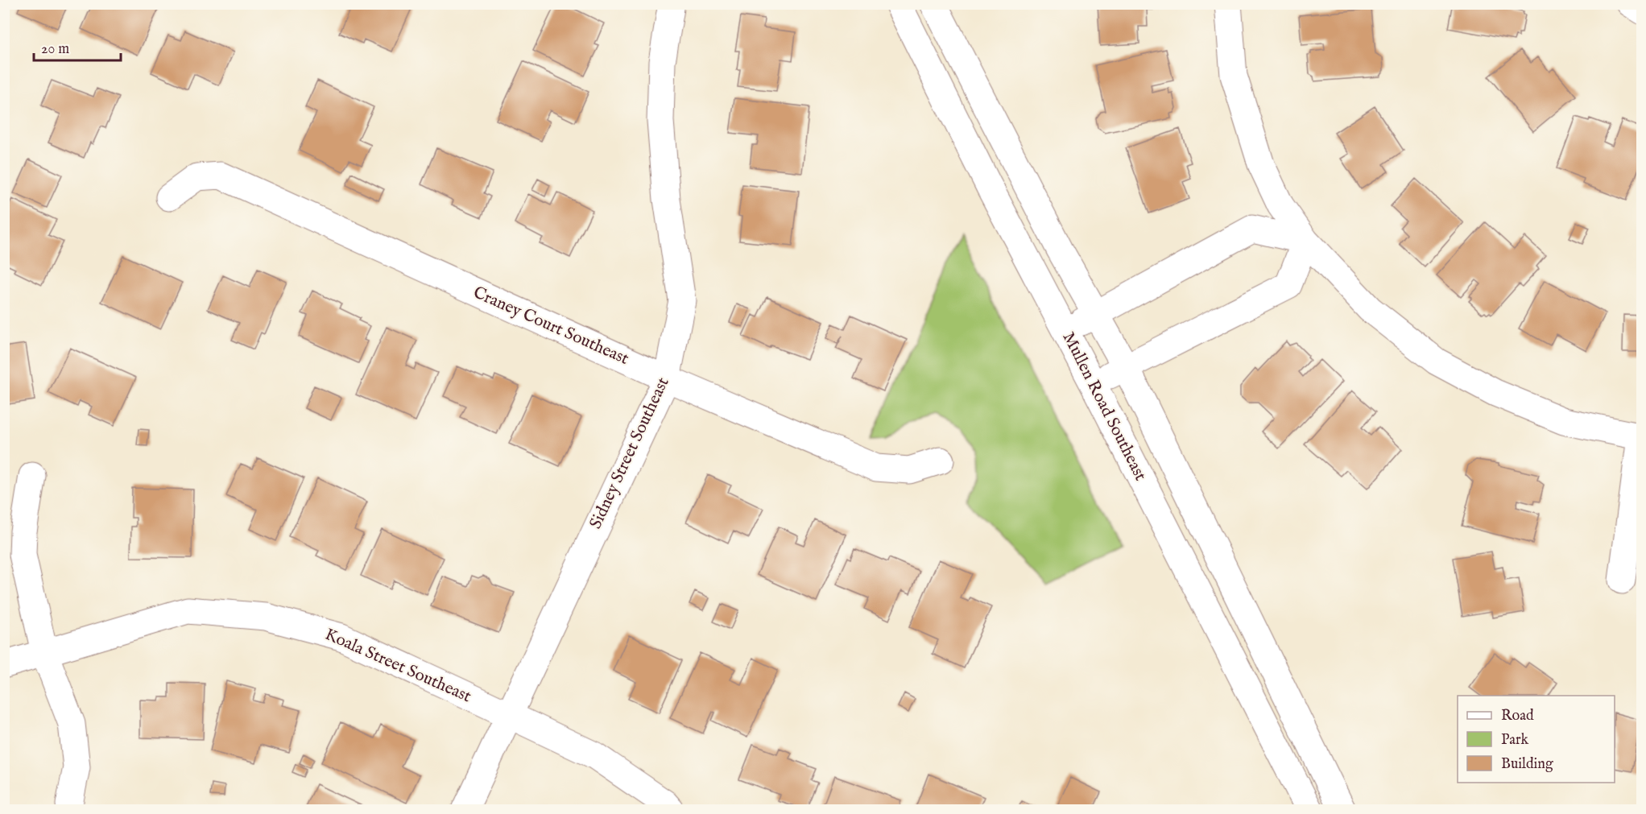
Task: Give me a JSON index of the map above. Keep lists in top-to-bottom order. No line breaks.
{"streets":{"street":["Craney Court Southeast","Mullen Road Southeast","Sidney Street Southeast","Koala Street Southeast"]},"crossings":[["Craney Court Southeast","Sidney Street Southeast"],["Sidney Street Southeast","Koala Street Southeast"]],"legend":["Road","Park","Building"],"scale_bar":"20 m"}
